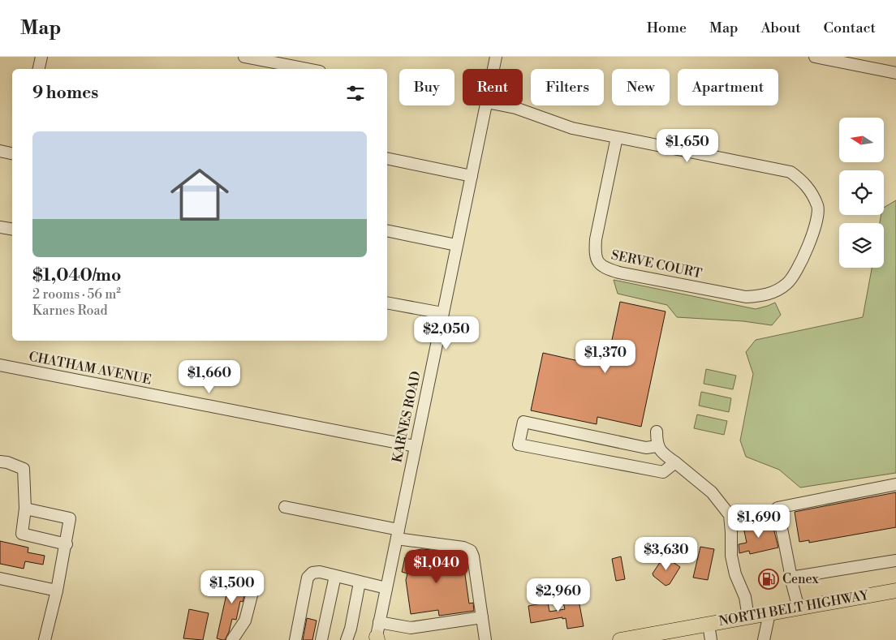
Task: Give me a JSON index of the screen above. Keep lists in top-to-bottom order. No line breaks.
{"streets":{"main road":["NORTH BELT HIGHWAY"],"street":["SERVE COURT","CHATHAM AVENUE","KARNES ROAD"]},"crossings":[["CHATHAM AVENUE","KARNES ROAD"]],"places":{"fuel station":["Cenex"]},"north":"left","page":{"header":"Map","nav":["Home","Map","About","Contact"],"chip":["Buy","Rent","Filters","New","Apartment"],"heading":"9 homes","list":[{"name":"$1,040/mo","note":"2 rooms · 56 m² · Karnes Road"}],"price":["$1,650","$2,050","$1,370","$1,660","$1,690","$3,630","$1,040","$1,500","$2,960"]}}
